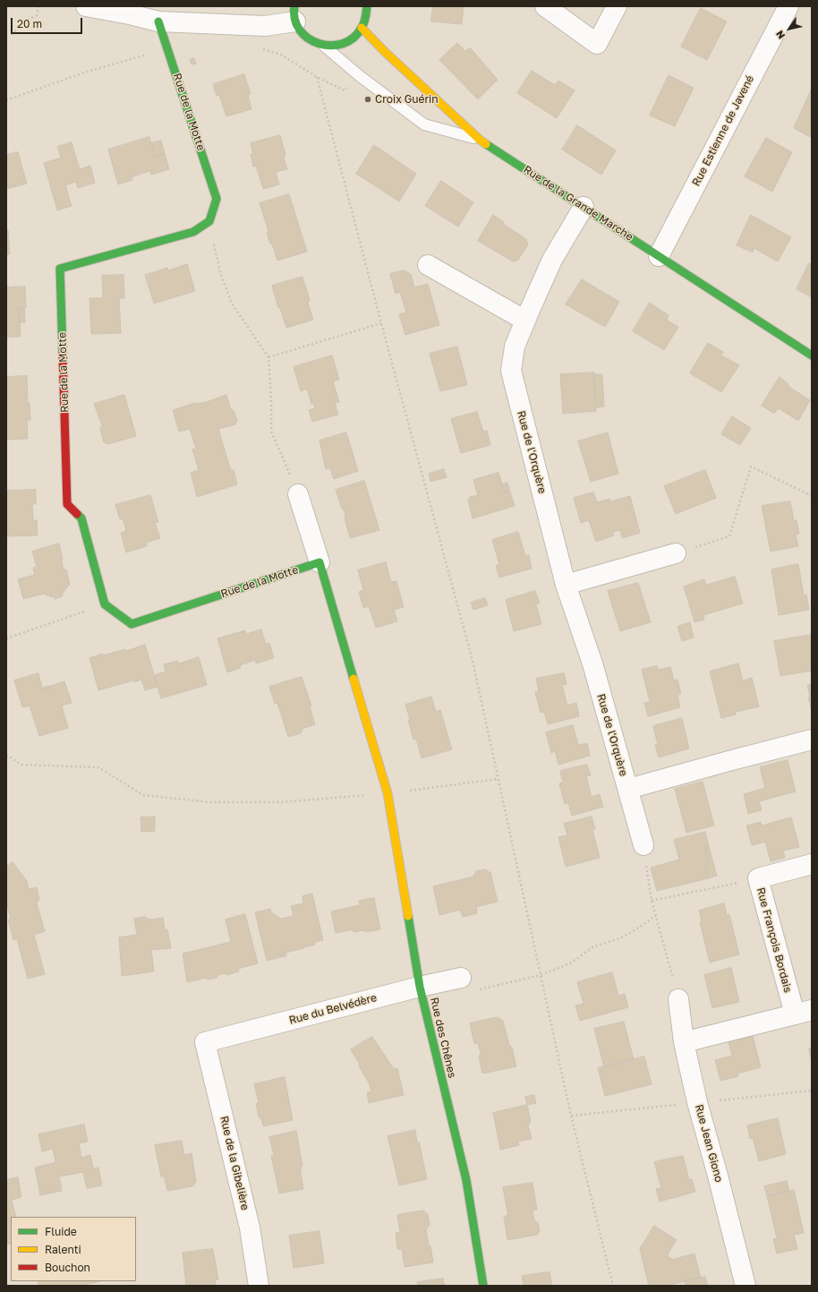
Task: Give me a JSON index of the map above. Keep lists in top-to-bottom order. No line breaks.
{"streets":{"street":["Rue de la Motte","Rue Estienne de Javené","Rue de la Grande Marche","Rue de l'Orquère","Rue François Bordais","Rue du Belvédère","Rue des Chênes","Rue Jean Giono","Rue de la Gibelière"]},"crossings":[["Rue Estienne de Javené","Rue de la Grande Marche"],["Rue de la Grande Marche","Rue de l'Orquère"],["Rue François Bordais","Rue Jean Giono"],["Rue du Belvédère","Rue des Chênes"],["Rue du Belvédère","Rue de la Gibelière"]],"places":["Croix Guérin"],"legend":["Fluide","Ralenti","Bouchon"],"scale_bar":"20 m","north":"bottom left"}
